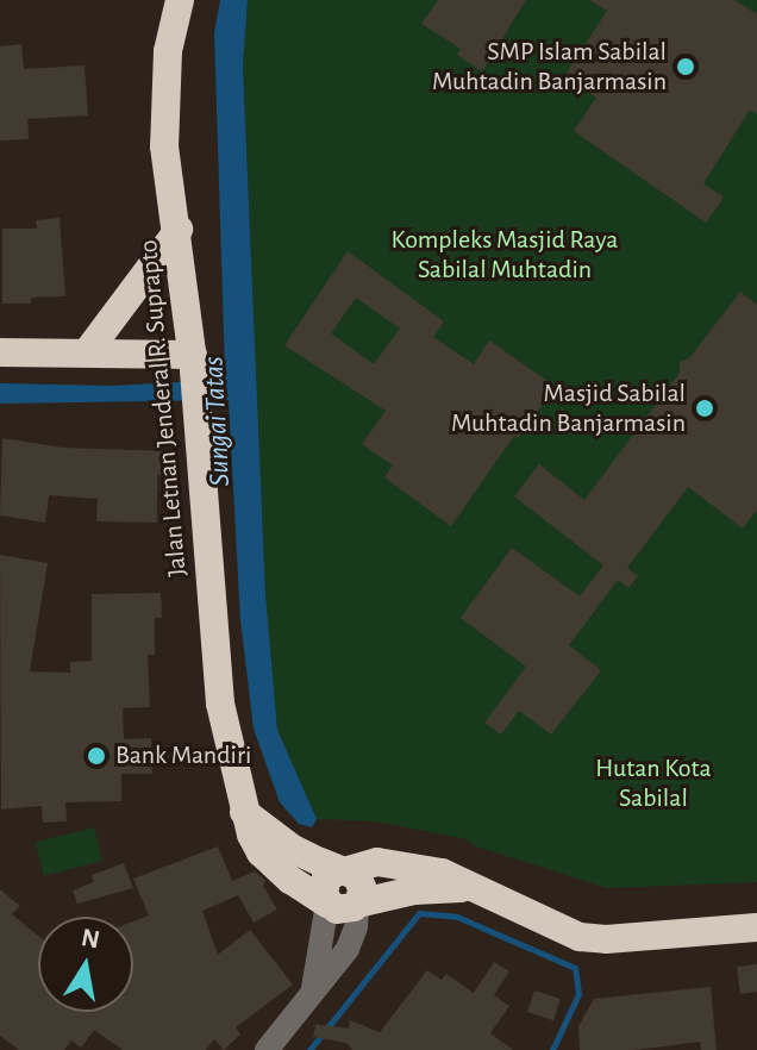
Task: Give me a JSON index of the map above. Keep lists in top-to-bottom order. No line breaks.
{"streets":{"highway":["Jalan Letnan Jenderal R. Suprapto"]},"water":["Sungai Tatas"],"parks":["Kompleks Masjid Raya Sabilal Muhtadin","Hutan Kota Sabilal"],"places":["SMP Islam Sabilal Muhtadin Banjarmasin","Masjid Sabilal Muhtadin Banjarmasin","Bank Mandiri"],"north":"top"}
